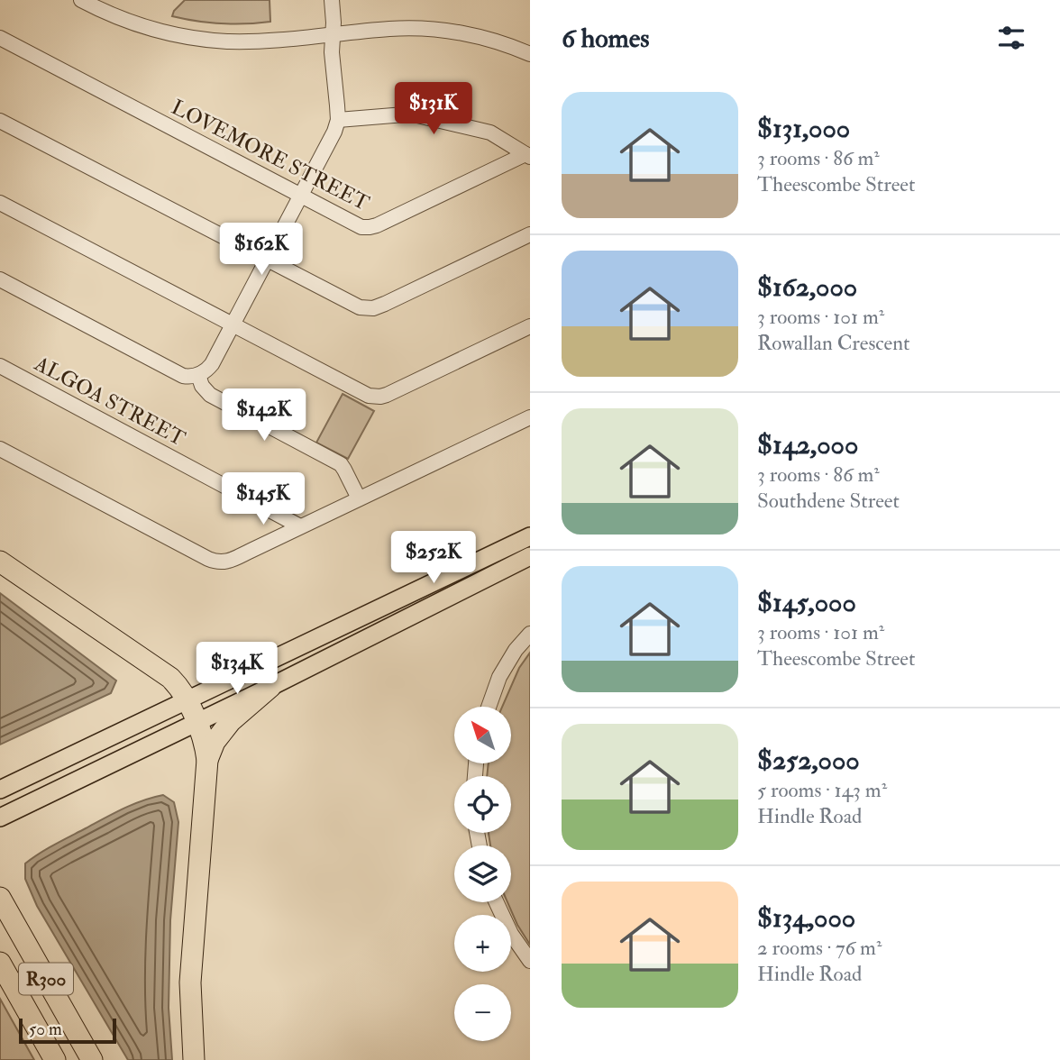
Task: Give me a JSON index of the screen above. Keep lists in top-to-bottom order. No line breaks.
{"streets":{"highway":["R300"],"street":["LOVEMORE STREET","ALGOA STREET"]},"scale_bar":"50 m","north":"top left","page":{"heading":"6 homes","list":[{"name":"$131,000","note":"3 rooms · 86 m² · Theescombe Street"},{"name":"$162,000","note":"3 rooms · 101 m² · Rowallan Crescent"},{"name":"$142,000","note":"3 rooms · 86 m² · Southdene Street"},{"name":"$145,000","note":"3 rooms · 101 m² · Theescombe Street"},{"name":"$252,000","note":"5 rooms · 143 m² · Hindle Road"},{"name":"$134,000","note":"2 rooms · 76 m² · Hindle Road"}],"price":["$131K","$162K","$142K","$145K","$252K","$134K"],"map_buttons":["+","−"],"scale":"50 m"}}
